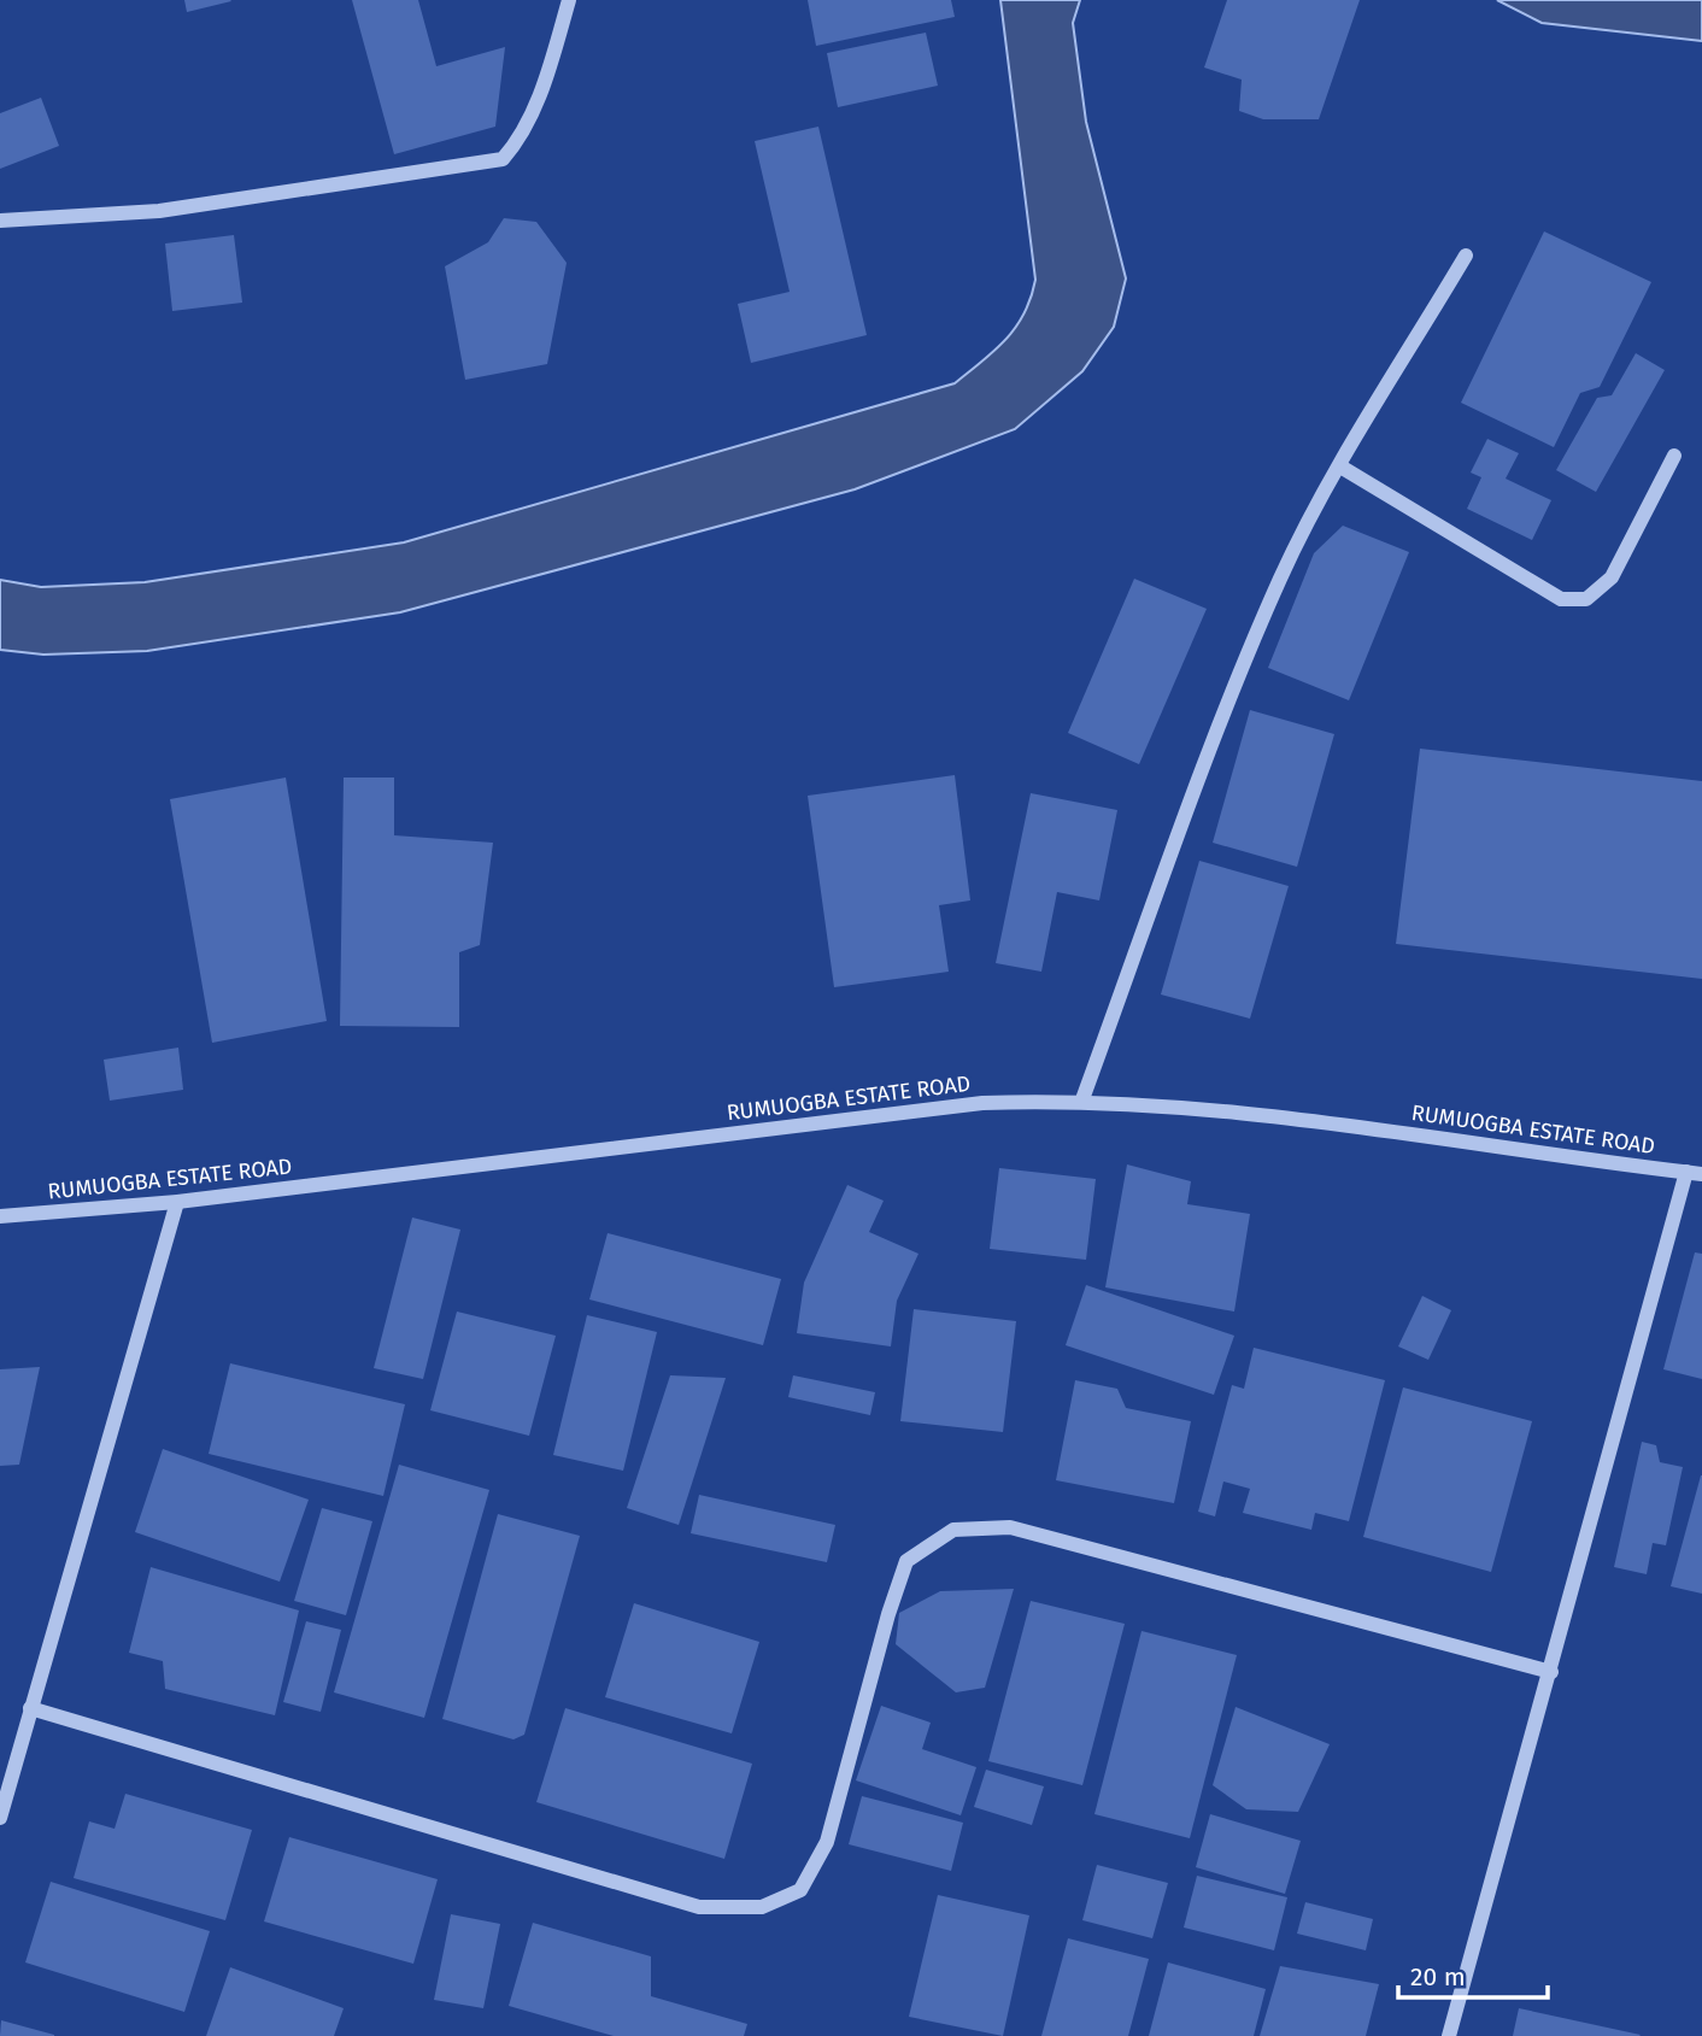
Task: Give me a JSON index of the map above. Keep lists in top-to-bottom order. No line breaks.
{"streets":{"street":["RUMUOGBA ESTATE ROAD"]},"scale_bar":"20 m"}
